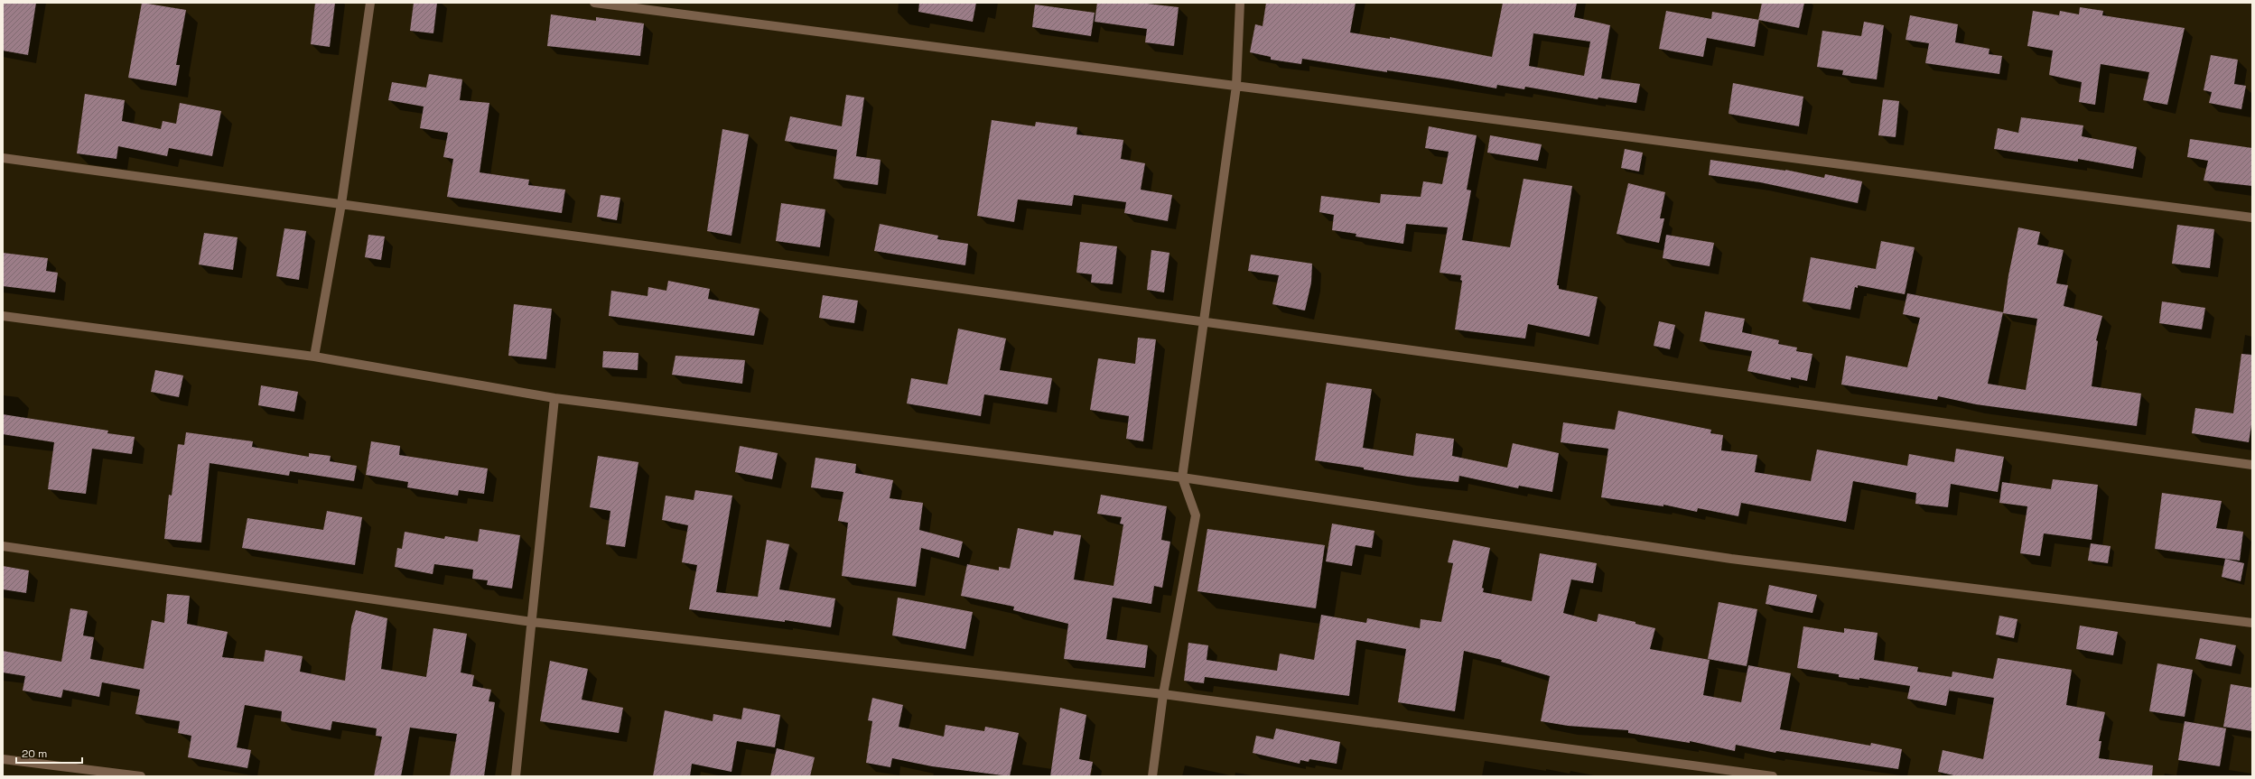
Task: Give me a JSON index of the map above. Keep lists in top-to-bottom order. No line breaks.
{"scale_bar":"20 m"}
